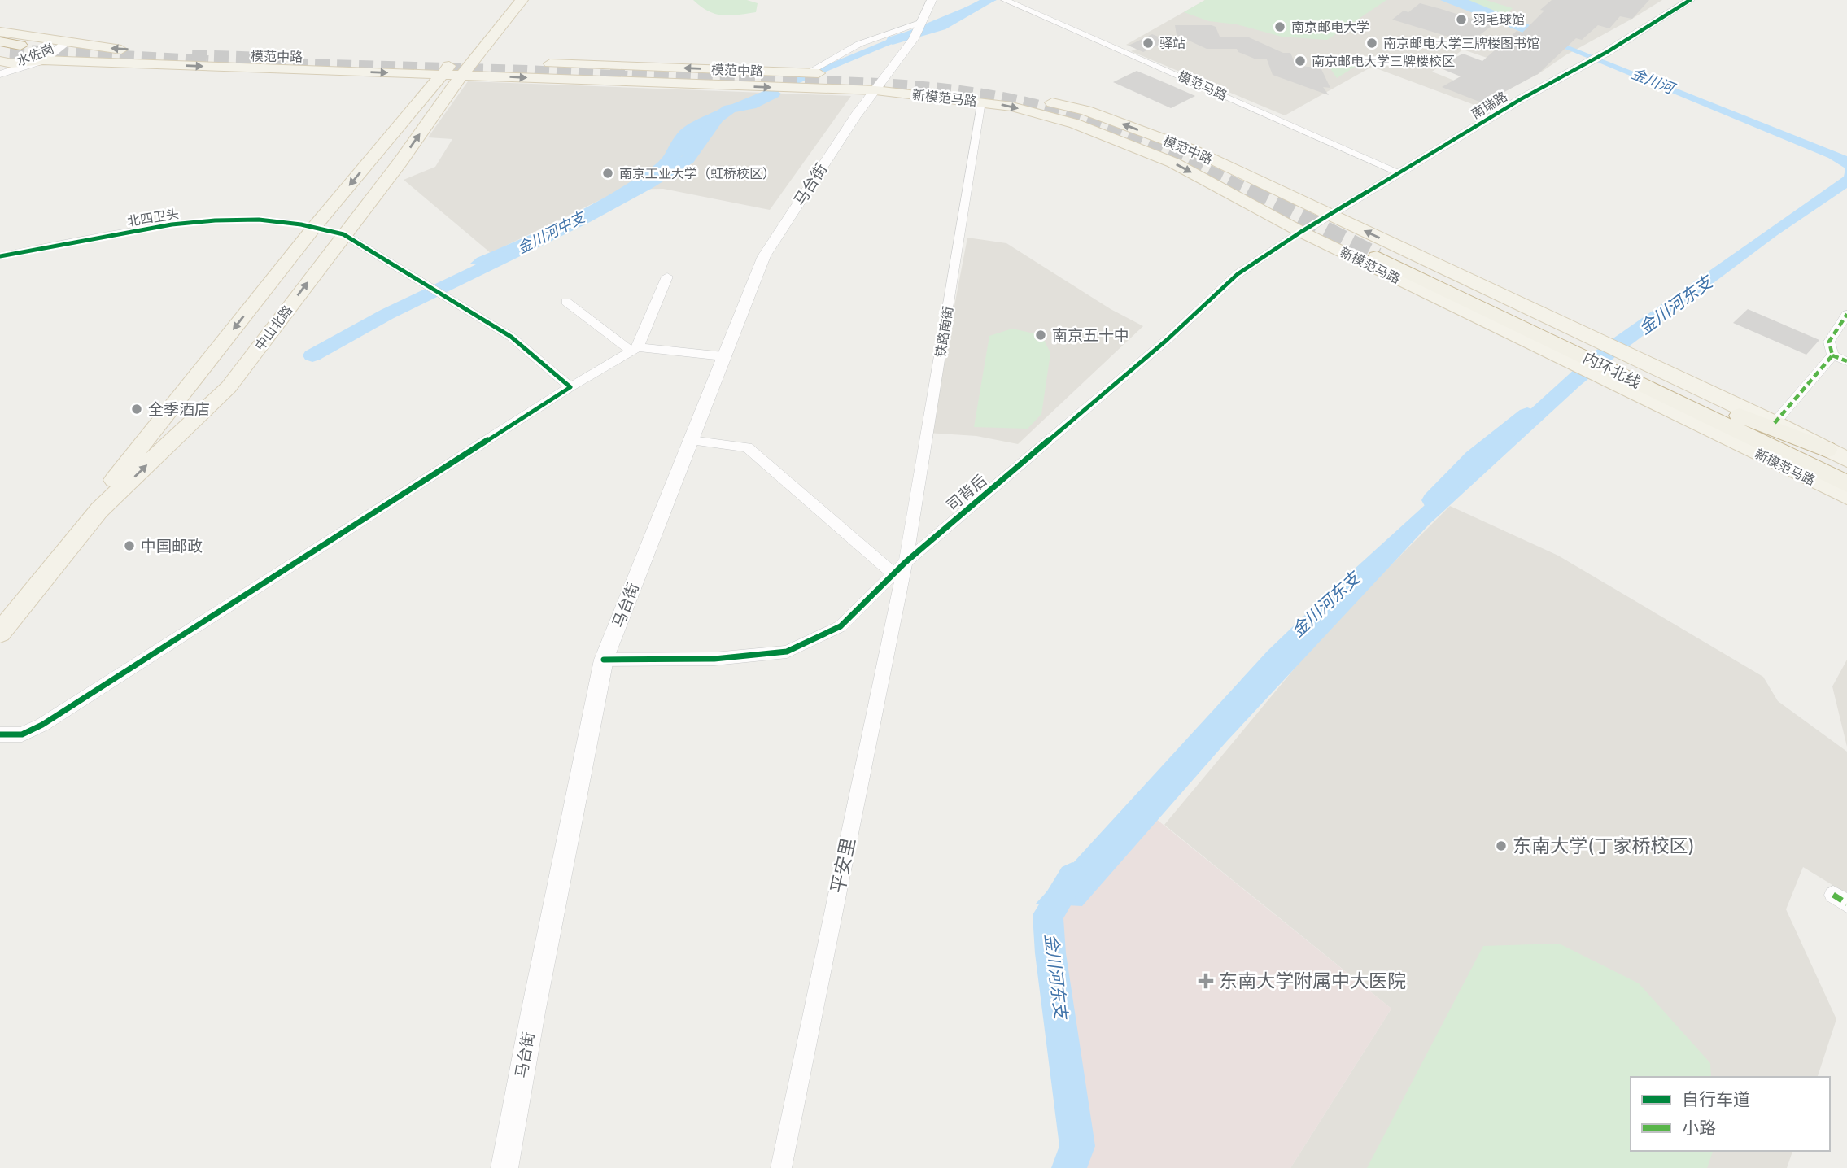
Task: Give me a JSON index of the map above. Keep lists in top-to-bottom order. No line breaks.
{"streets":{"highway":["内环北线"],"main road":["模范中路","新模范马路","中山北路"],"street":["水佐岗","模范马路","南瑞路","马台街","北四卫头","铁路南街","司背后","平安里"]},"crossings":[["水佐岗","模范中路"],["模范中路","新模范马路"],["模范中路","南瑞路"],["模范中路","马台街"],["模范中路","中山北路"],["模范中路","内环北线"],["模范马路","南瑞路"],["新模范马路","南瑞路"],["新模范马路","马台街"],["新模范马路","铁路南街"],["新模范马路","内环北线"],["新模范马路","司背后"],["南瑞路","司背后"],["马台街","司背后"],["北四卫头","中山北路"],["铁路南街","司背后"],["铁路南街","平安里"],["司背后","平安里"]],"one_way":["新模范马路"],"water":["金川河","金川河中支","金川河东支"],"places":{"other":["羽毛球馆","南京邮电大学","驿站","南京邮电大学三牌楼图书馆","南京邮电大学三牌楼校区","南京工业大学（虹桥校区）","南京五十中","全季酒店","中国邮政","东南大学(丁家桥校区)"],"health":["东南大学附属中大医院"]},"legend":["自行车道","小路"]}
